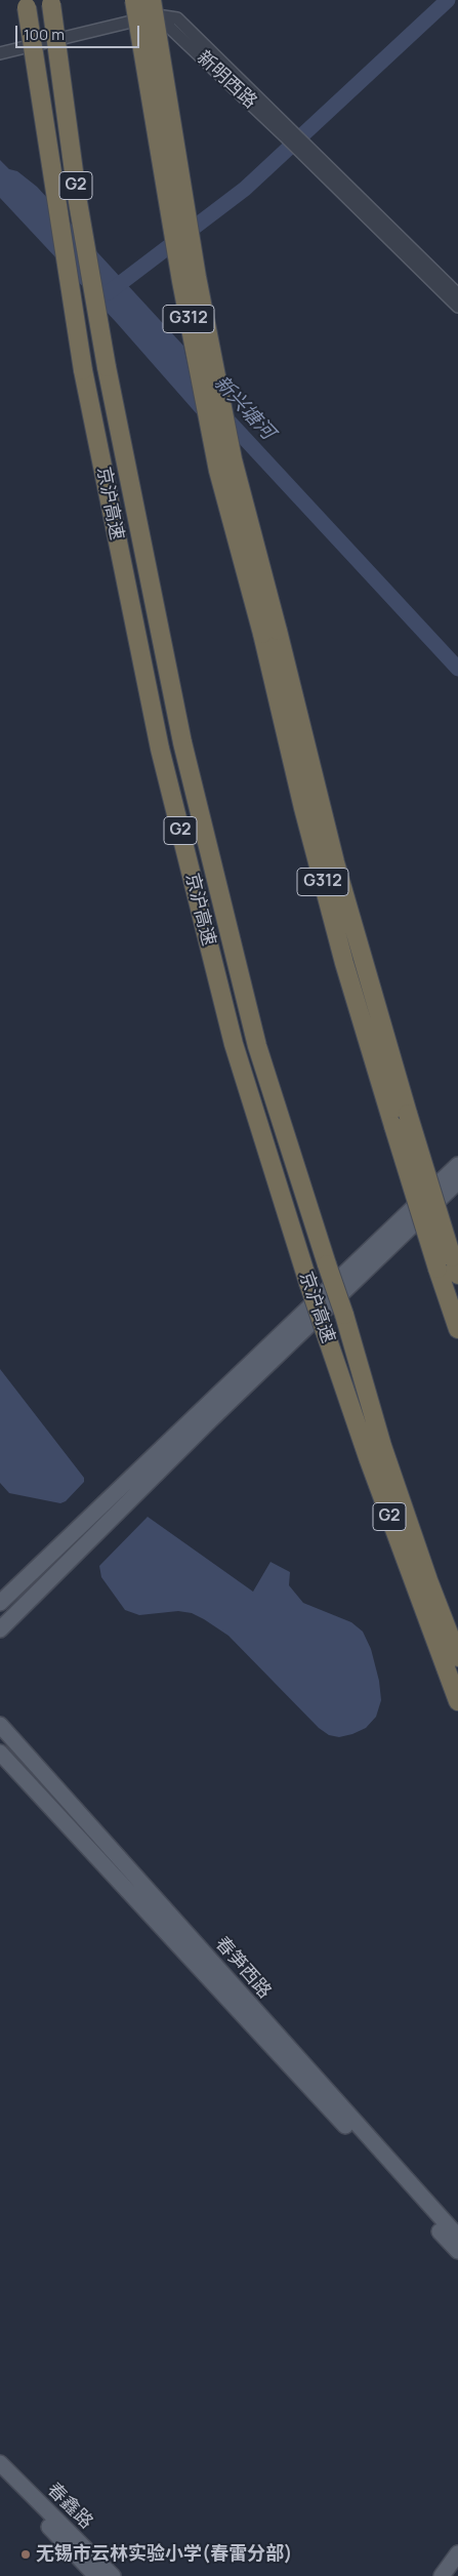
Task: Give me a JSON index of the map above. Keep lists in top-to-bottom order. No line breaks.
{"streets":{"highway":["G2","G312","京沪高速"],"main road":["春笋西路","春鑫路"],"street":["新明西路"]},"crossings":[["新明西路","G312"]],"water":["新兴塘河"],"places":["无锡市云林实验小学(春雷分部)"],"scale_bar":"100 m"}
